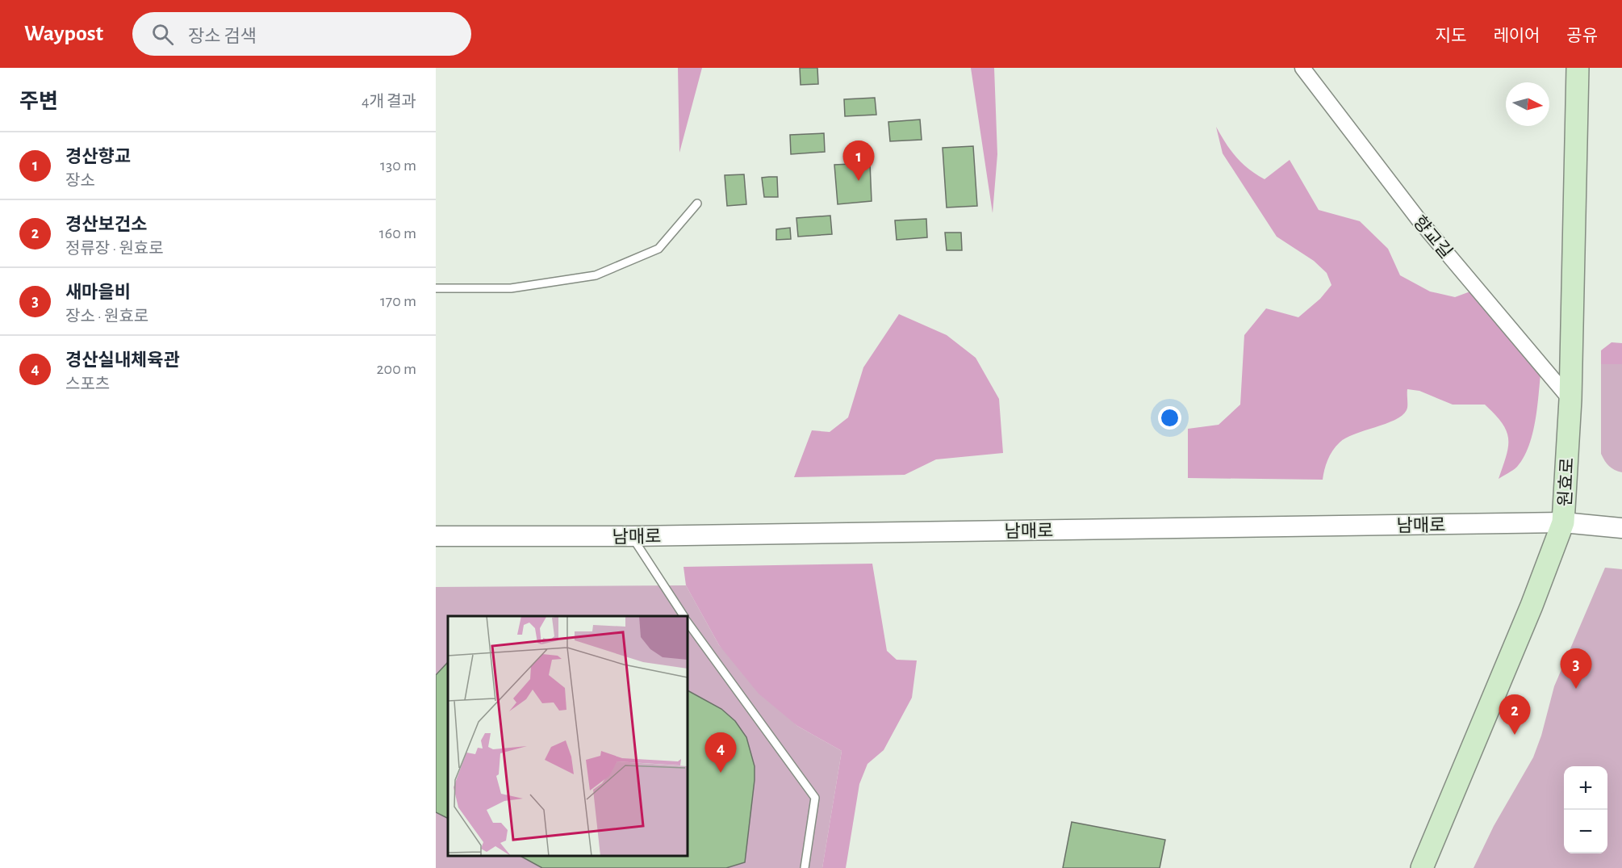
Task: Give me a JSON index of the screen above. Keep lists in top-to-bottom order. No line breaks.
{"streets":{"main road":["원효로"],"street":["향교길","남매로"]},"crossings":[["향교길","원효로"],["원효로","남매로"]],"north":"right","page":{"header":"Waypost","search":"장소 검색","nav":["지도","레이어","공유"],"heading":["주변","4개 결과"],"list":[{"mark":"1","name":"경산향교","note":"장소","value":"130 m"},{"mark":"2","name":"경산보건소","note":"정류장 · 원효로","value":"160 m"},{"mark":"3","name":"새마을비","note":"장소 · 원효로","value":"170 m"},{"mark":"4","name":"경산실내체육관","note":"스포츠","value":"200 m"}],"pins":["1","3","2","4"],"map_buttons":["+","−"]}}
